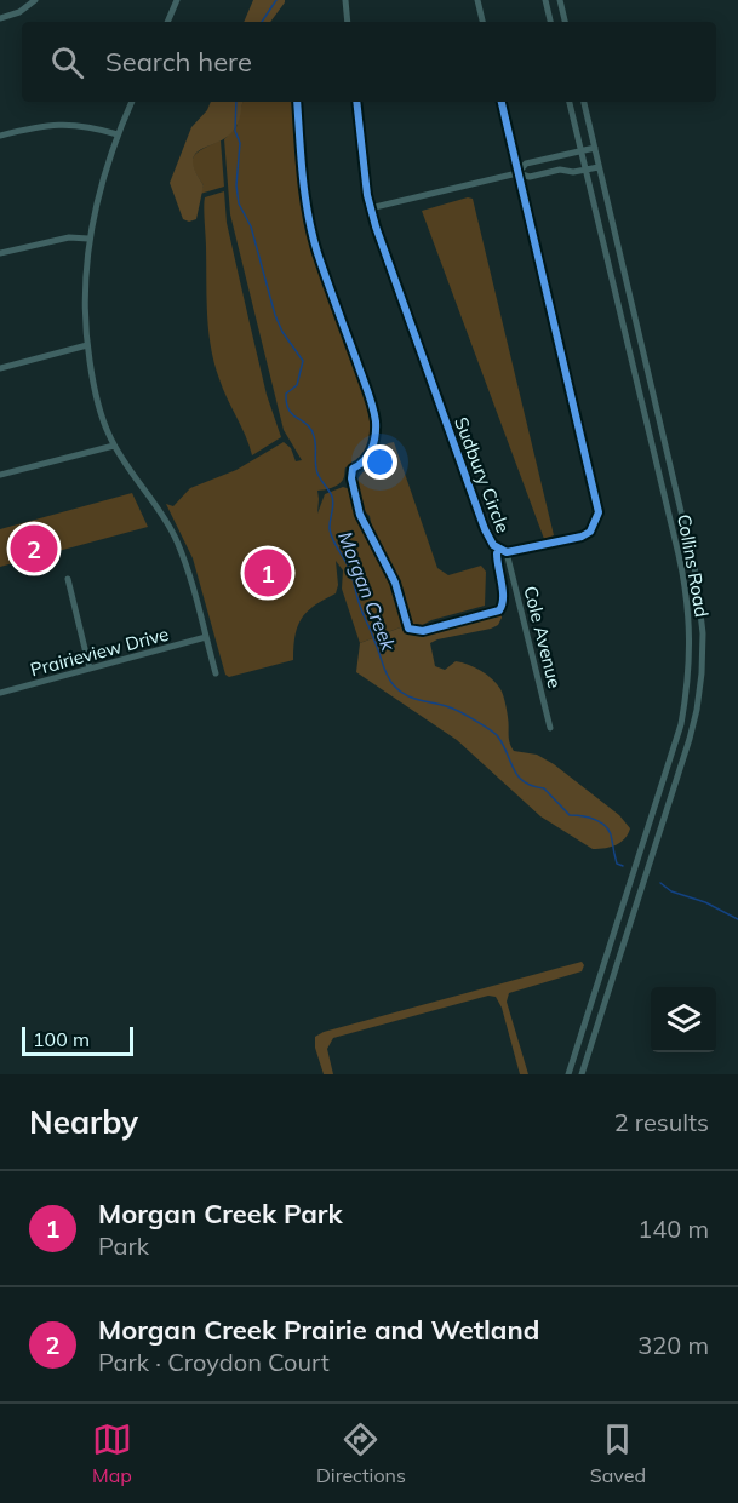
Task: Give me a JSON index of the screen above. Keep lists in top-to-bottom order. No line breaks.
{"streets":{"street":["Sudbury Circle","Collins Road","Cole Avenue","Prairieview Drive"]},"crossings":[["Sudbury Circle","Cole Avenue"]],"water":["Morgan Creek"],"scale_bar":"100 m","page":{"search":"Search here","pins":["2","1"],"scale":"100 m","heading":["Nearby","2 results"],"list":[{"mark":"1","name":"Morgan Creek Park","note":"Park","value":"140 m"},{"mark":"2","name":"Morgan Creek Prairie and Wetland","note":"Park · Croydon Court","value":"320 m"}],"nav":["Map","Directions","Saved"]}}
